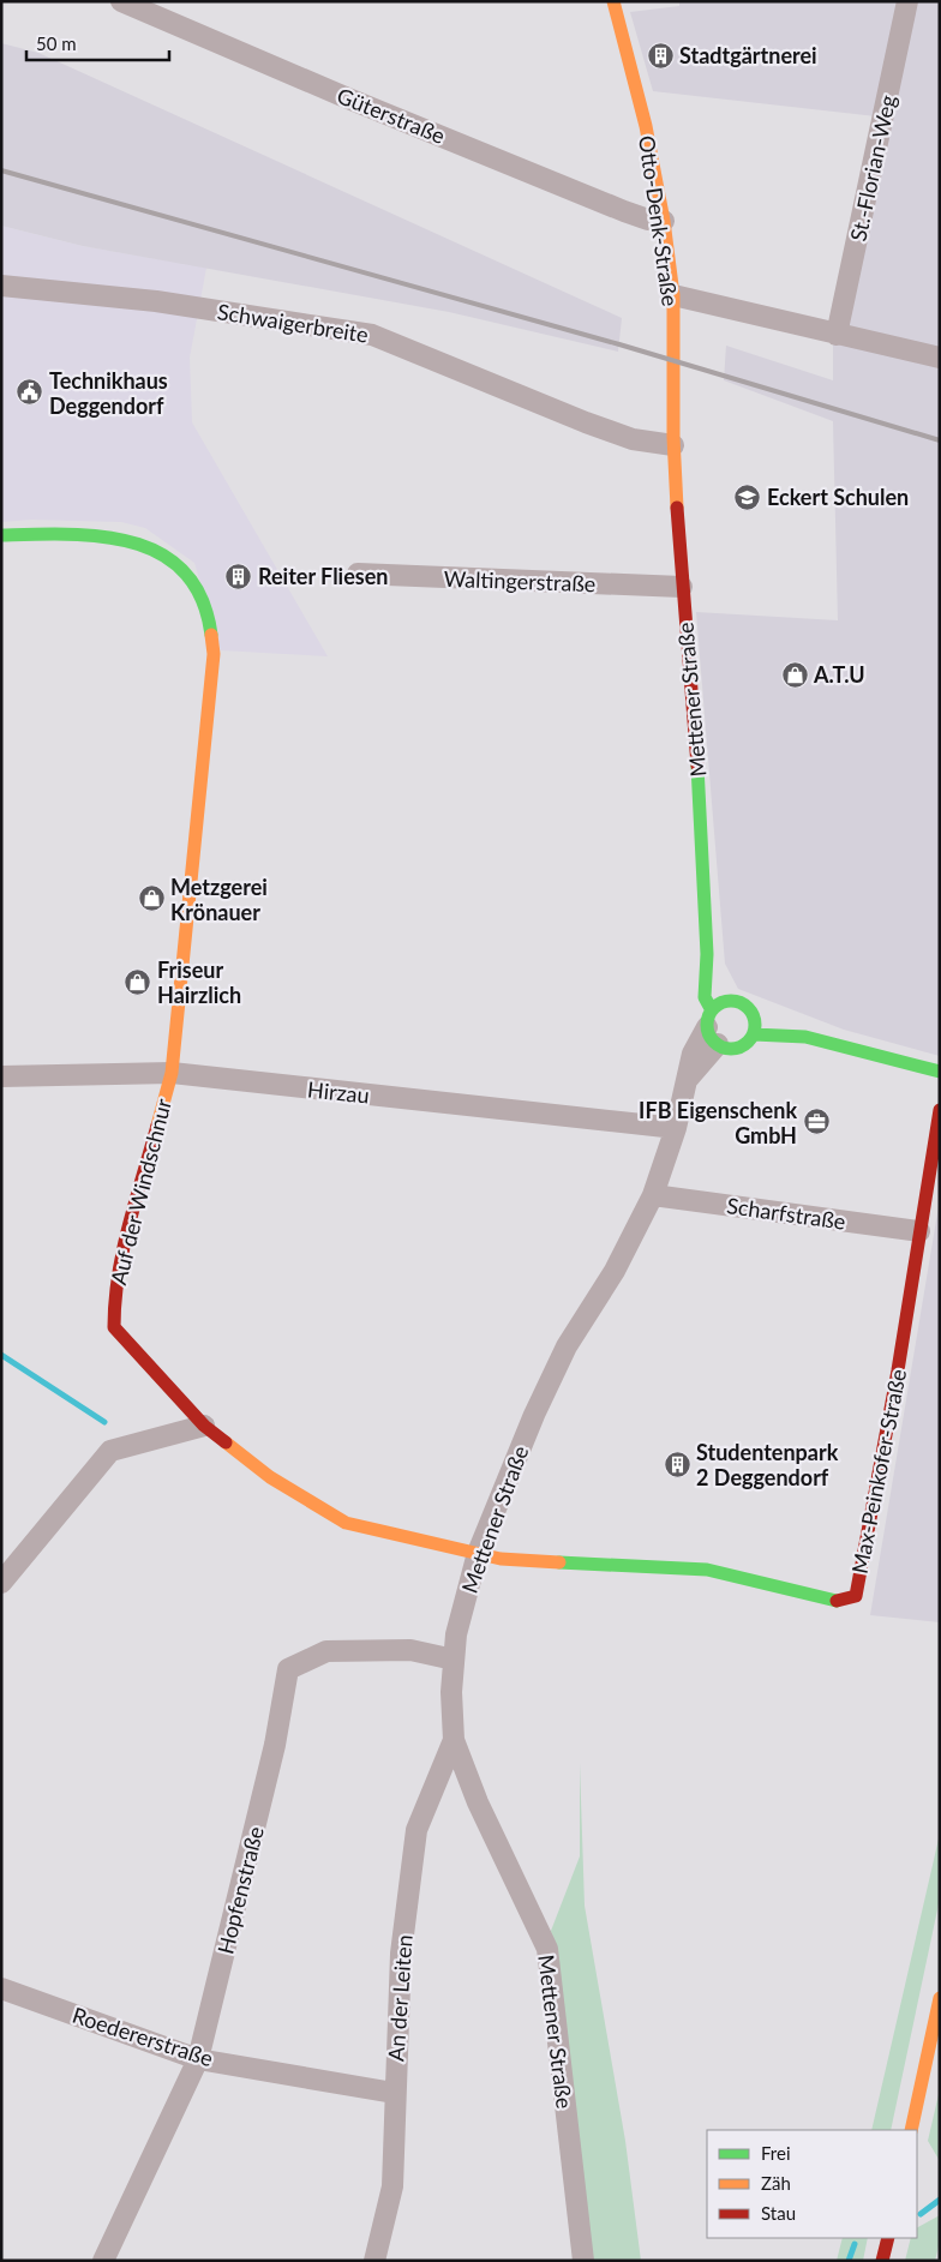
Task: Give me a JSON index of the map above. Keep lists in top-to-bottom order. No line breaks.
{"streets":{"street":["Güterstraße","St.-Florian-Weg","Otto-Denk-Straße","Schwaigerbreite","Waltingerstraße","Mettener Straße","Hirzau","Auf der Windschnur","Scharfstraße","Max-Peinkofer-Straße","Hopfenstraße","An der Leiten","Roedererstraße"]},"crossings":[["Güterstraße","Otto-Denk-Straße"],["Otto-Denk-Straße","Schwaigerbreite"],["Otto-Denk-Straße","Mettener Straße"],["Schwaigerbreite","Mettener Straße"],["Waltingerstraße","Mettener Straße"],["Mettener Straße","Hirzau"],["Mettener Straße","Auf der Windschnur"],["Mettener Straße","Scharfstraße"],["Mettener Straße","Max-Peinkofer-Straße"],["Mettener Straße","Hopfenstraße"],["Mettener Straße","An der Leiten"],["Hirzau","Auf der Windschnur"],["Auf der Windschnur","Max-Peinkofer-Straße"],["Scharfstraße","Max-Peinkofer-Straße"],["Hopfenstraße","Roedererstraße"],["An der Leiten","Roedererstraße"]],"places":{"building":["Stadtgärtnerei","Reiter Fliesen","Studentenpark 2 Deggendorf"],"public building":["Technikhaus Deggendorf"],"school or university":["Eckert Schulen"],"shop":["A.T.U","Metzgerei Krönauer","Friseur Hairzlich"],"office":["IFB Eigenschenk GmbH"]},"legend":["Frei","Zäh","Stau"],"scale_bar":"50 m"}
